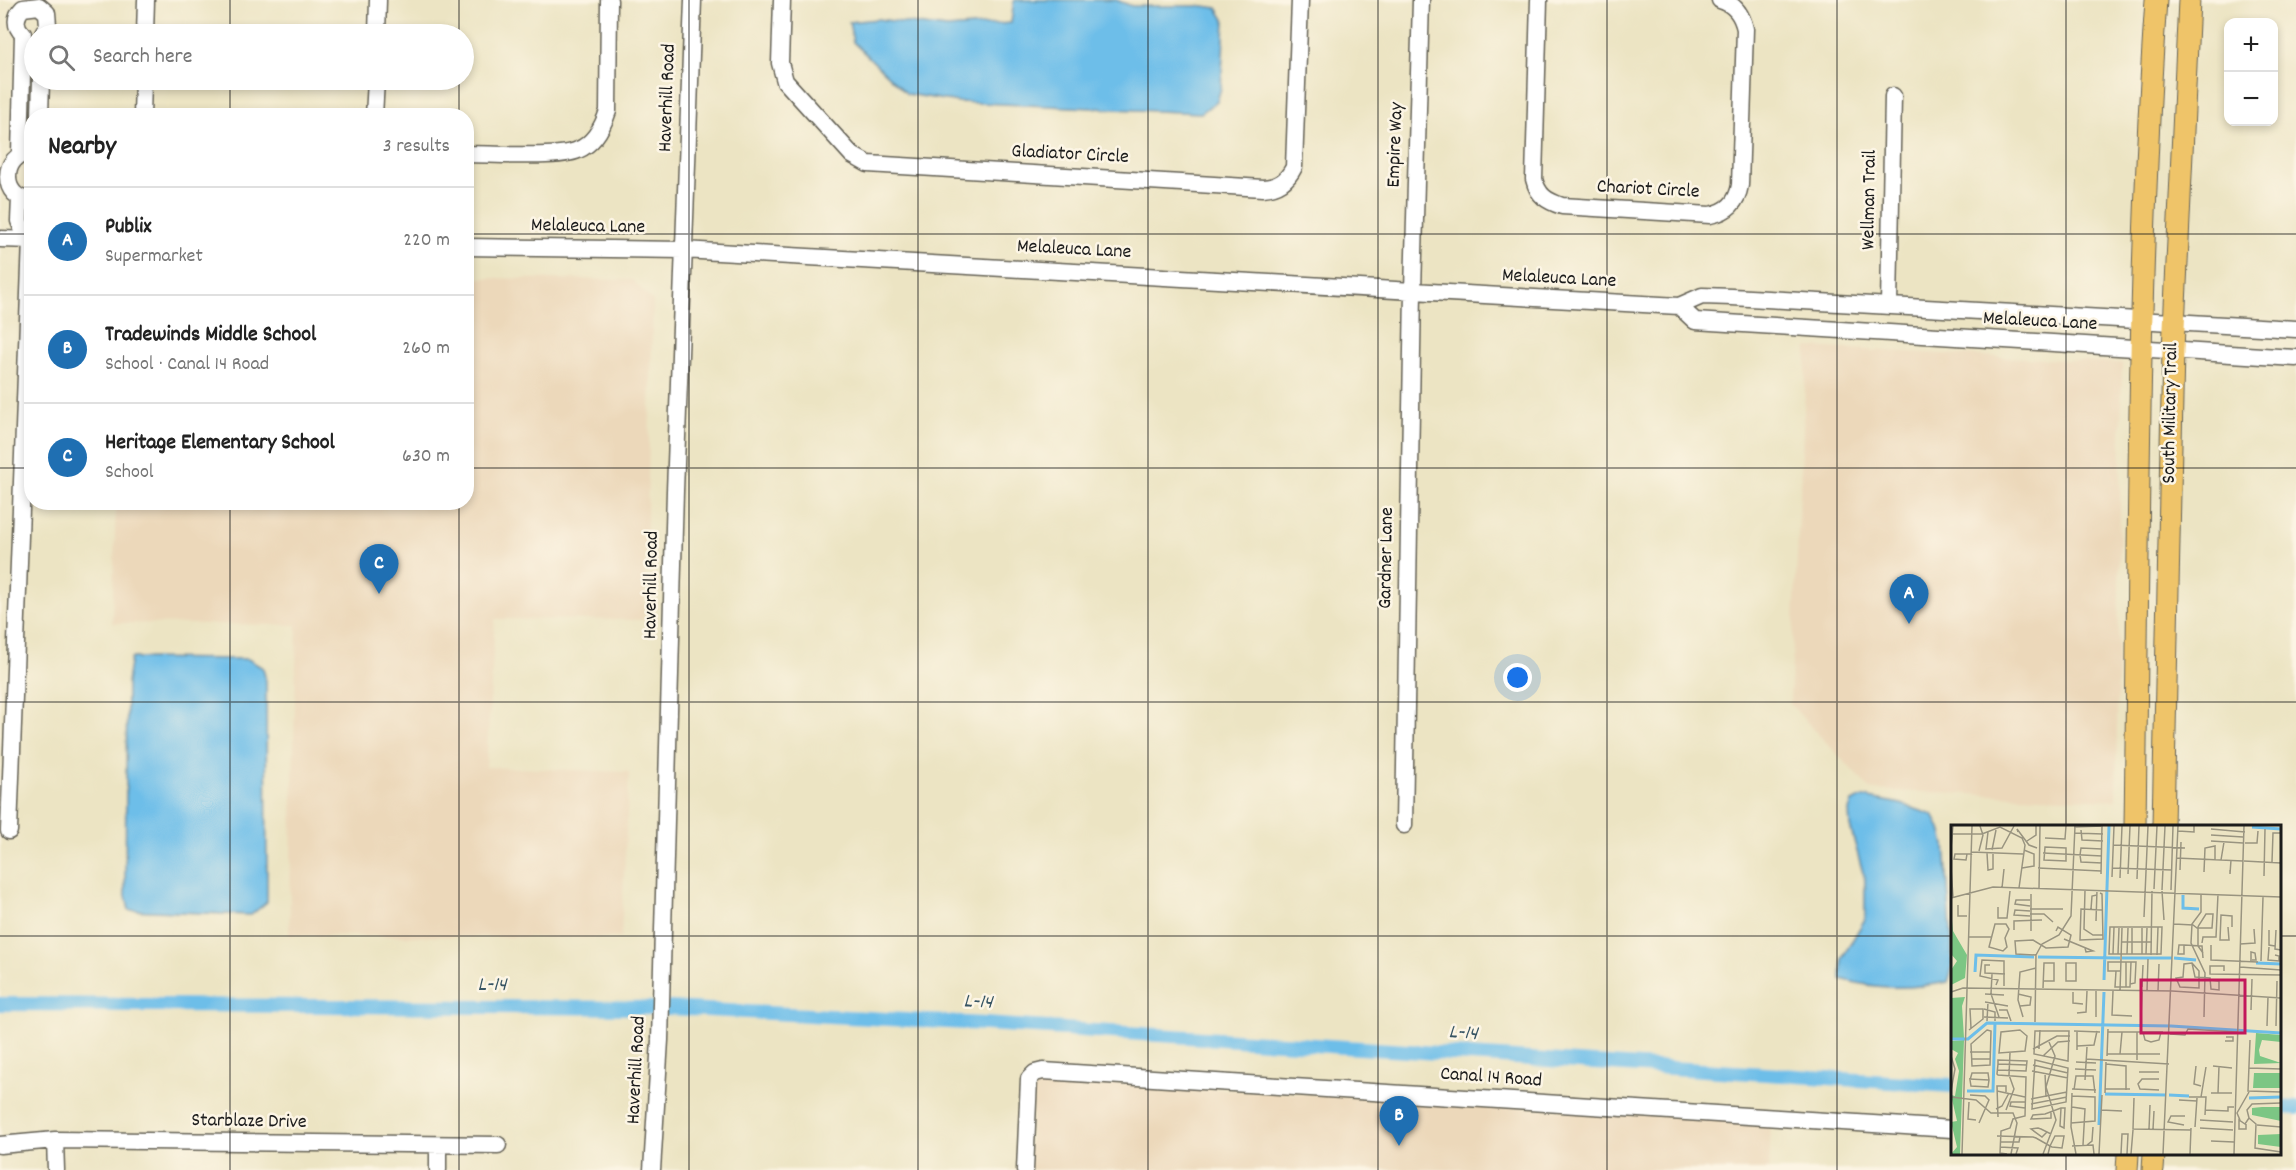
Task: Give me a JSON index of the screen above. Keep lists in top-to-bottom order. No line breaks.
{"streets":{"main road":["South Military Trail"],"street":["Haverhill Road","Empire Way","Gladiator Circle","Chariot Circle","Wellman Trail","Melaleuca Lane","Gardner Lane","Canal 14 Road","Starblaze Drive"]},"crossings":[["Haverhill Road","Melaleuca Lane"],["Empire Way","Melaleuca Lane"],["Empire Way","Gardner Lane"],["Wellman Trail","Melaleuca Lane"],["Melaleuca Lane","South Military Trail"],["Melaleuca Lane","Gardner Lane"]],"water":["L-14"],"page":{"map_buttons":["+","−"],"search":"Search here","heading":["Nearby","3 results"],"list":[{"mark":"A","name":"Publix","note":"Supermarket","value":"220 m"},{"mark":"B","name":"Tradewinds Middle School","note":"School · Canal 14 Road","value":"260 m"},{"mark":"C","name":"Heritage Elementary School","note":"School","value":"630 m"}],"pins":["C","A","B"]}}
